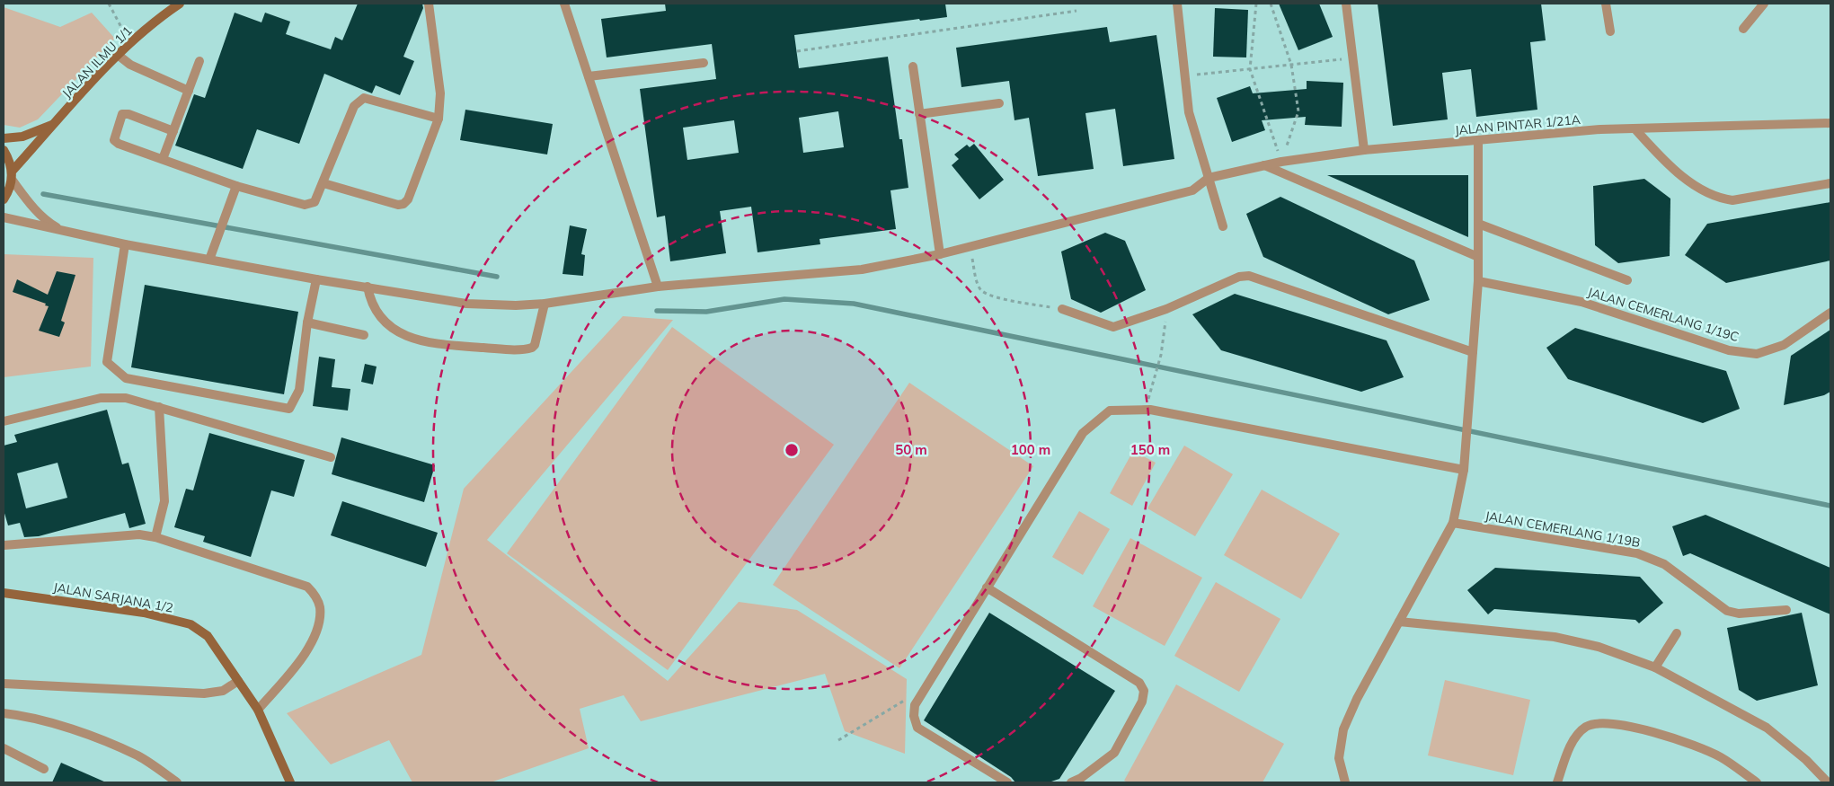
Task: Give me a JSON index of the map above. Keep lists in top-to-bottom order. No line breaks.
{"streets":{"street":["JALAN ILMU 1/1","JALAN PINTAR 1/21A","JALAN CEMERLANG 1/19C","JALAN CEMERLANG 1/19B","JALAN SARJANA 1/2"]},"rings":["50 m","100 m","150 m"]}
